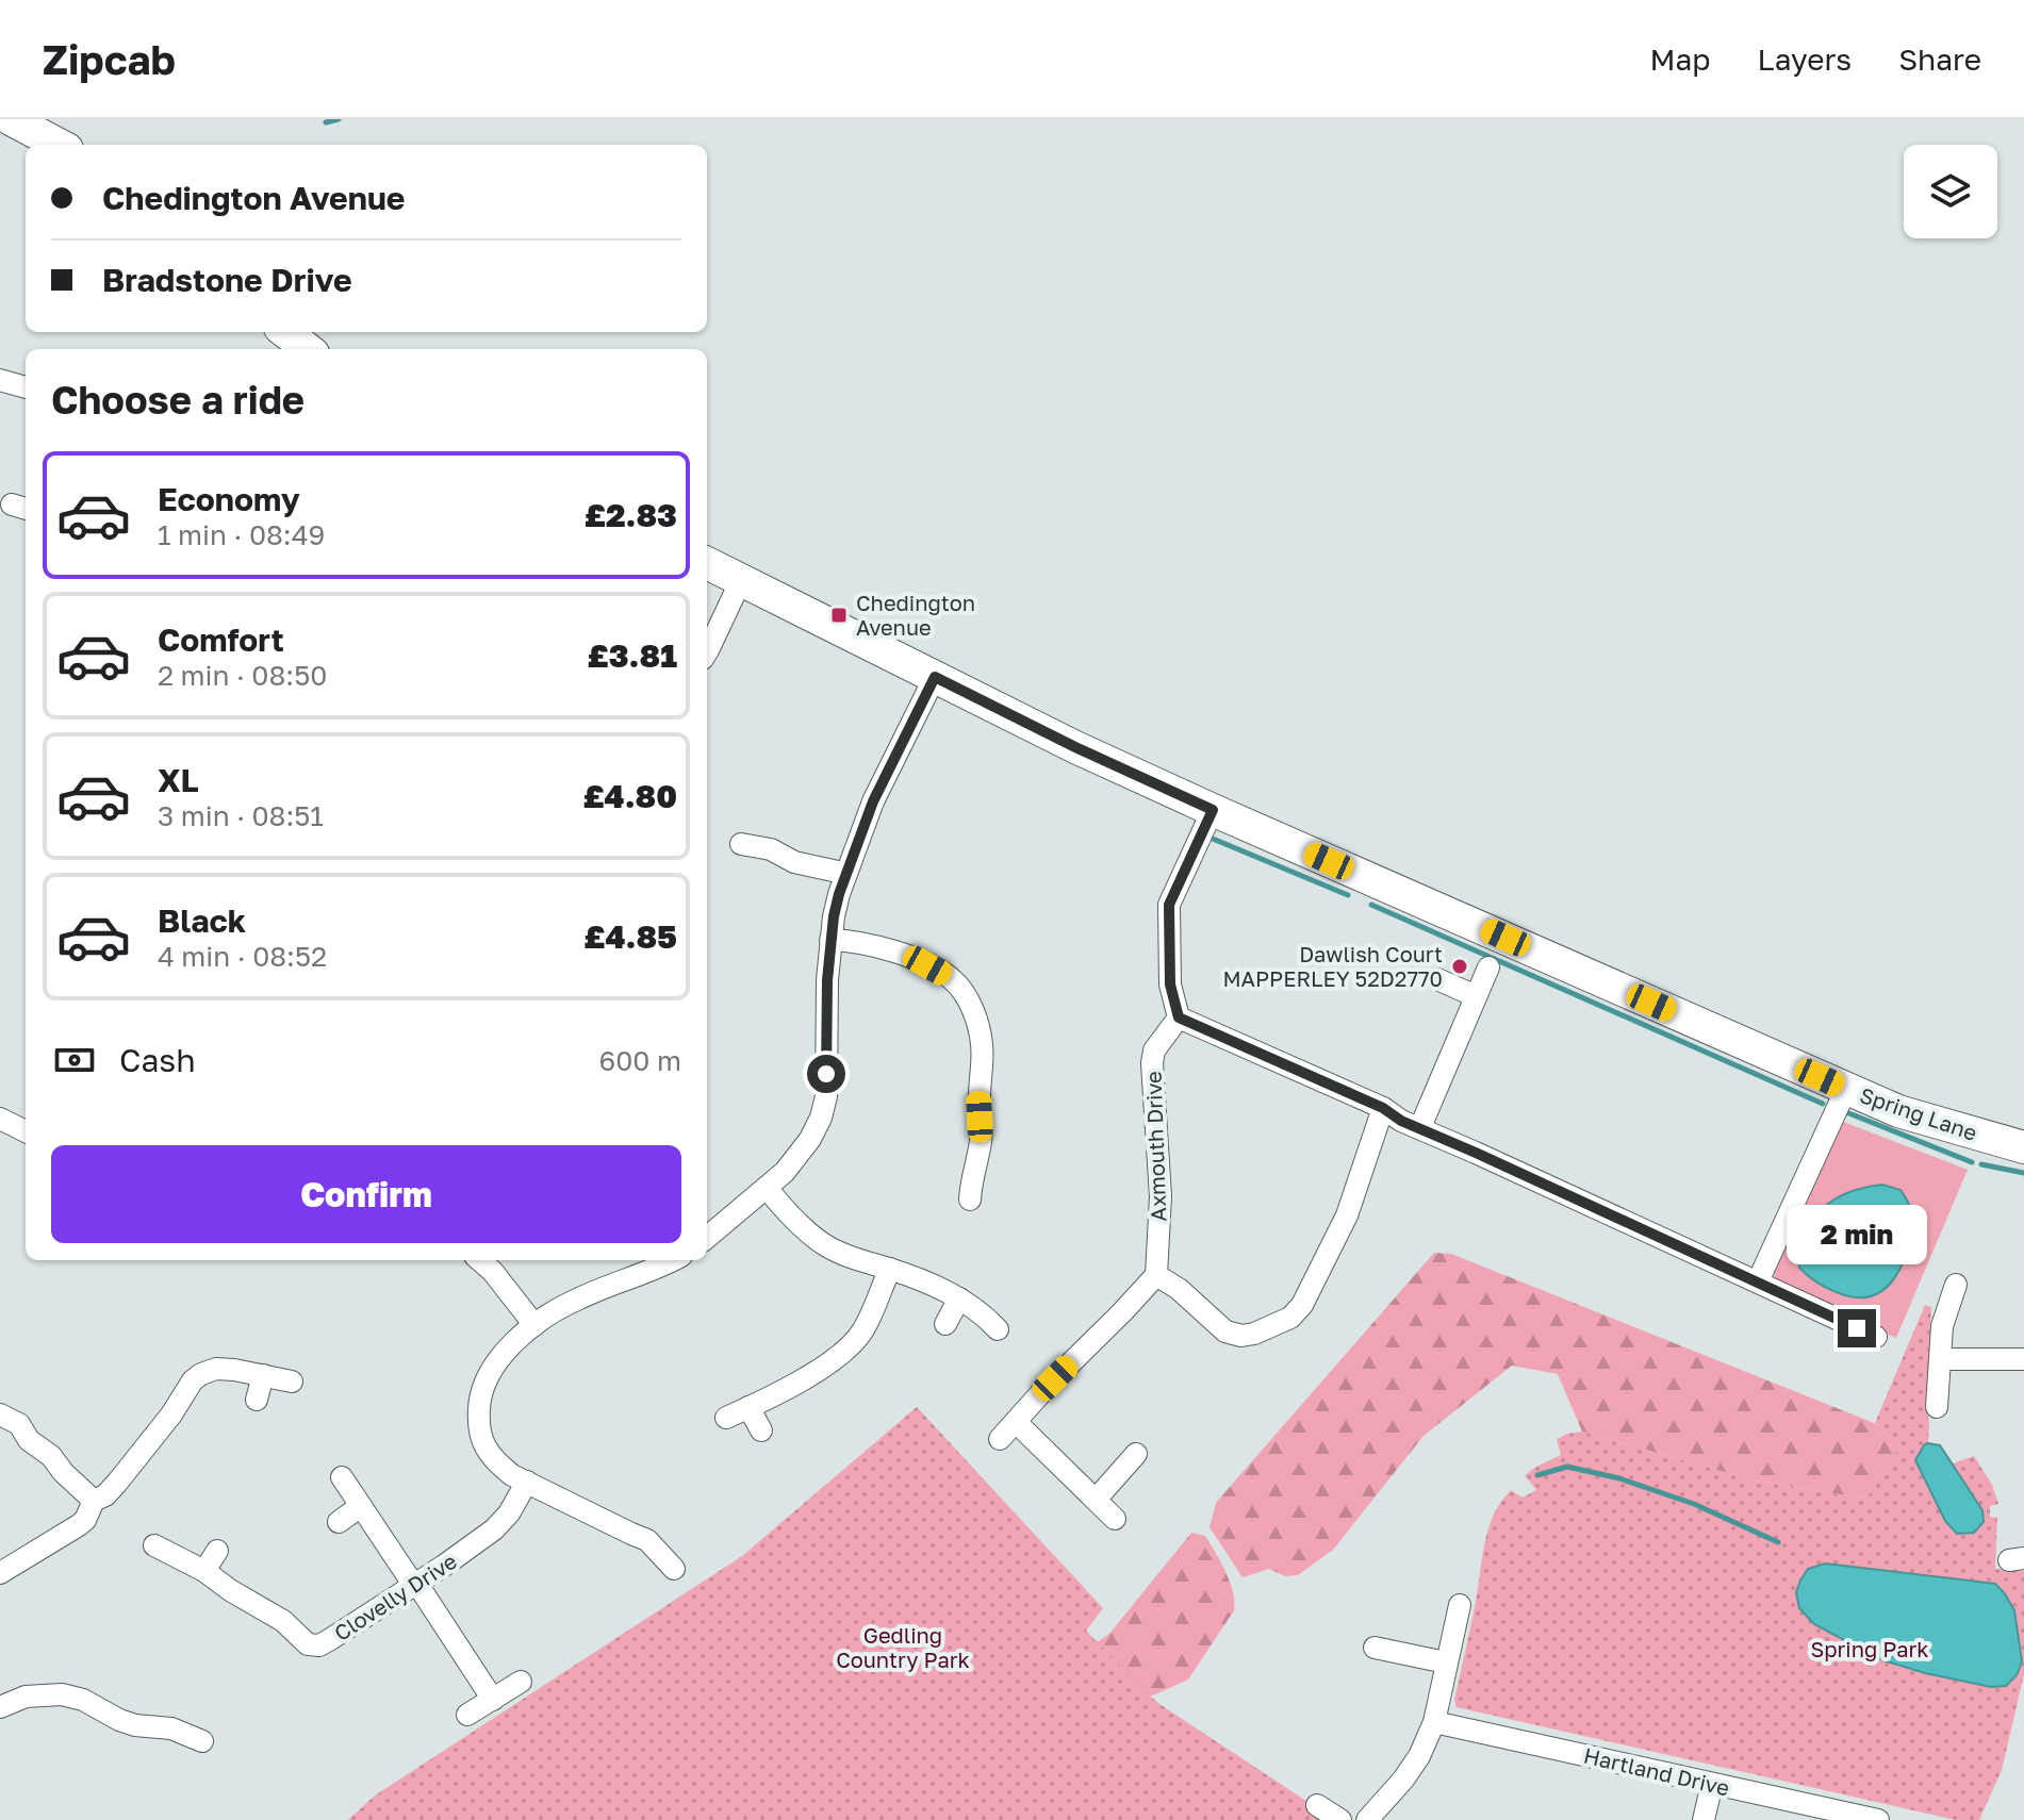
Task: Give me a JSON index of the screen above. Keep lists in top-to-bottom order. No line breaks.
{"streets":{"street":["Spring Lane","Axmouth Drive","Clovelly Drive","Hartland Drive"]},"parks":["Gedling Country Park","Spring Park"],"places":{"transit":["Chedington Avenue"],"other":["Dawlish Court MAPPERLEY 52D2770"]},"page":{"header":"Zipcab","nav":["Map","Layers","Share"],"banner":["Chedington Avenue","Bradstone Drive"],"heading":"Choose a ride","list":[{"name":"Economy","note":"1 min · 08:49","value":"£2.83"},{"name":"Comfort","note":"2 min · 08:50","value":"£3.81"},{"name":"XL","note":"3 min · 08:51","value":"£4.80"},{"name":"Black","note":"4 min · 08:52","value":"£4.85"}],"pay":["Cash","600 m"],"buttons":"Confirm","bubble":"2 min"}}
